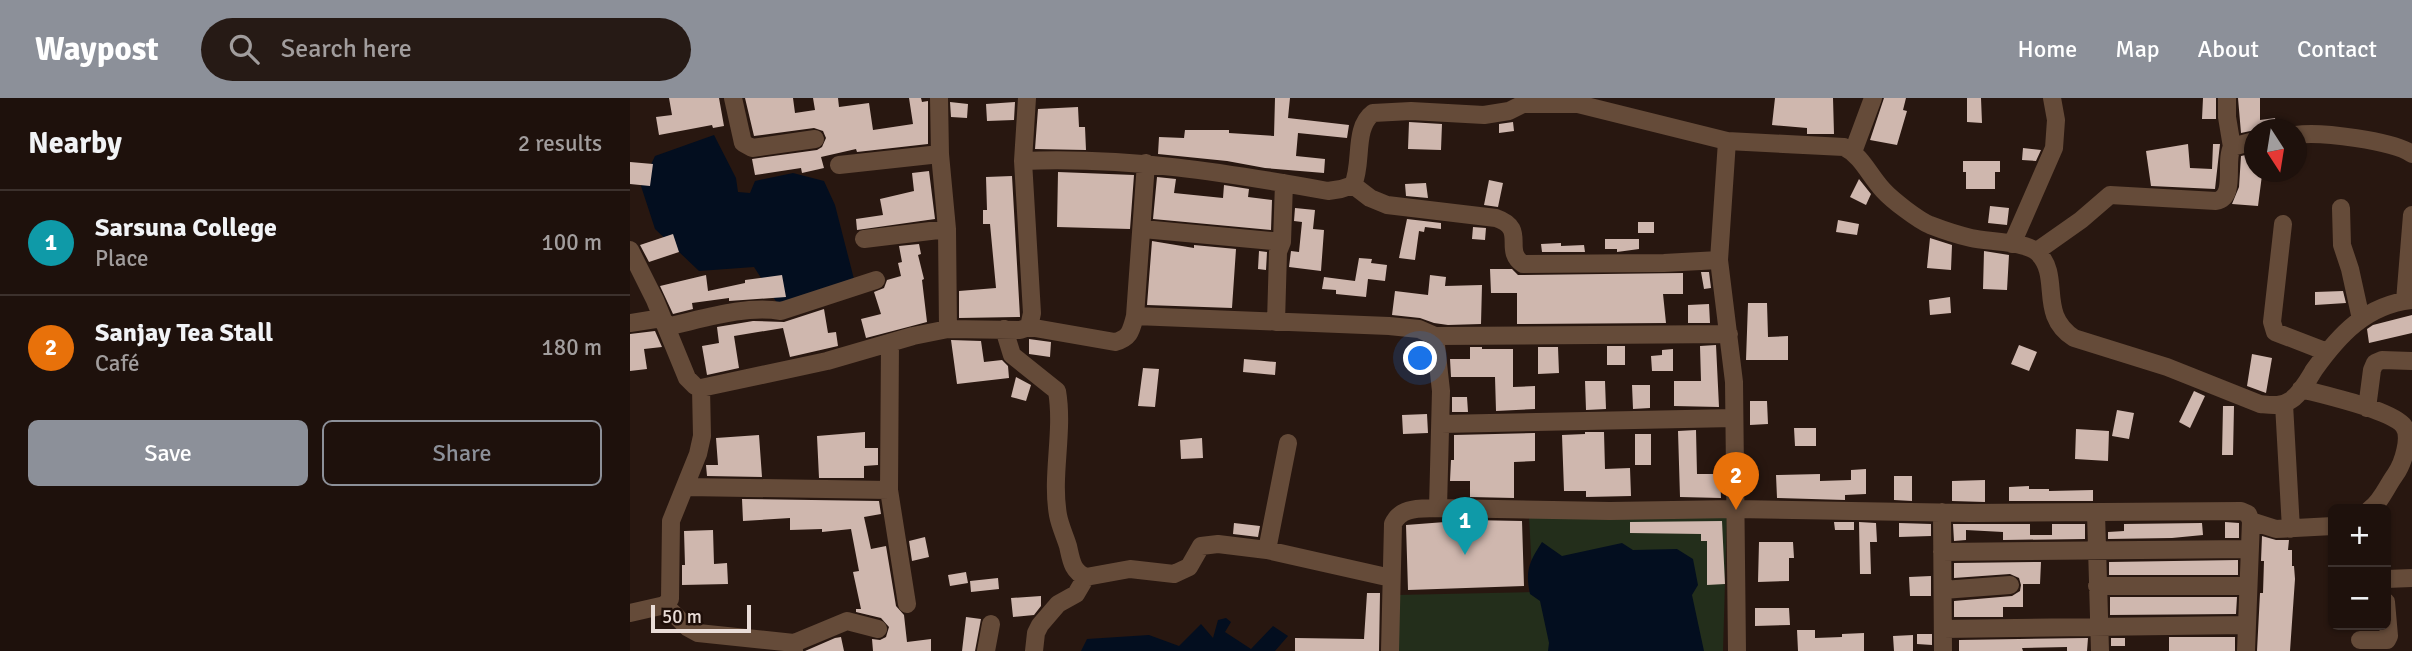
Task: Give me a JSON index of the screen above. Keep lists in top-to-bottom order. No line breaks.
{"scale_bar":"50 m","north":"bottom","page":{"header":"Waypost","search":"Search here","nav":["Home","Map","About","Contact"],"heading":["Nearby","2 results"],"list":[{"mark":"1","name":"Sarsuna College","note":"Place","value":"100 m"},{"mark":"2","name":"Sanjay Tea Stall","note":"Café","value":"180 m"}],"buttons":["Save","Share"],"pins":["2","1"],"map_buttons":["+","−"],"scale":"50 m"}}
